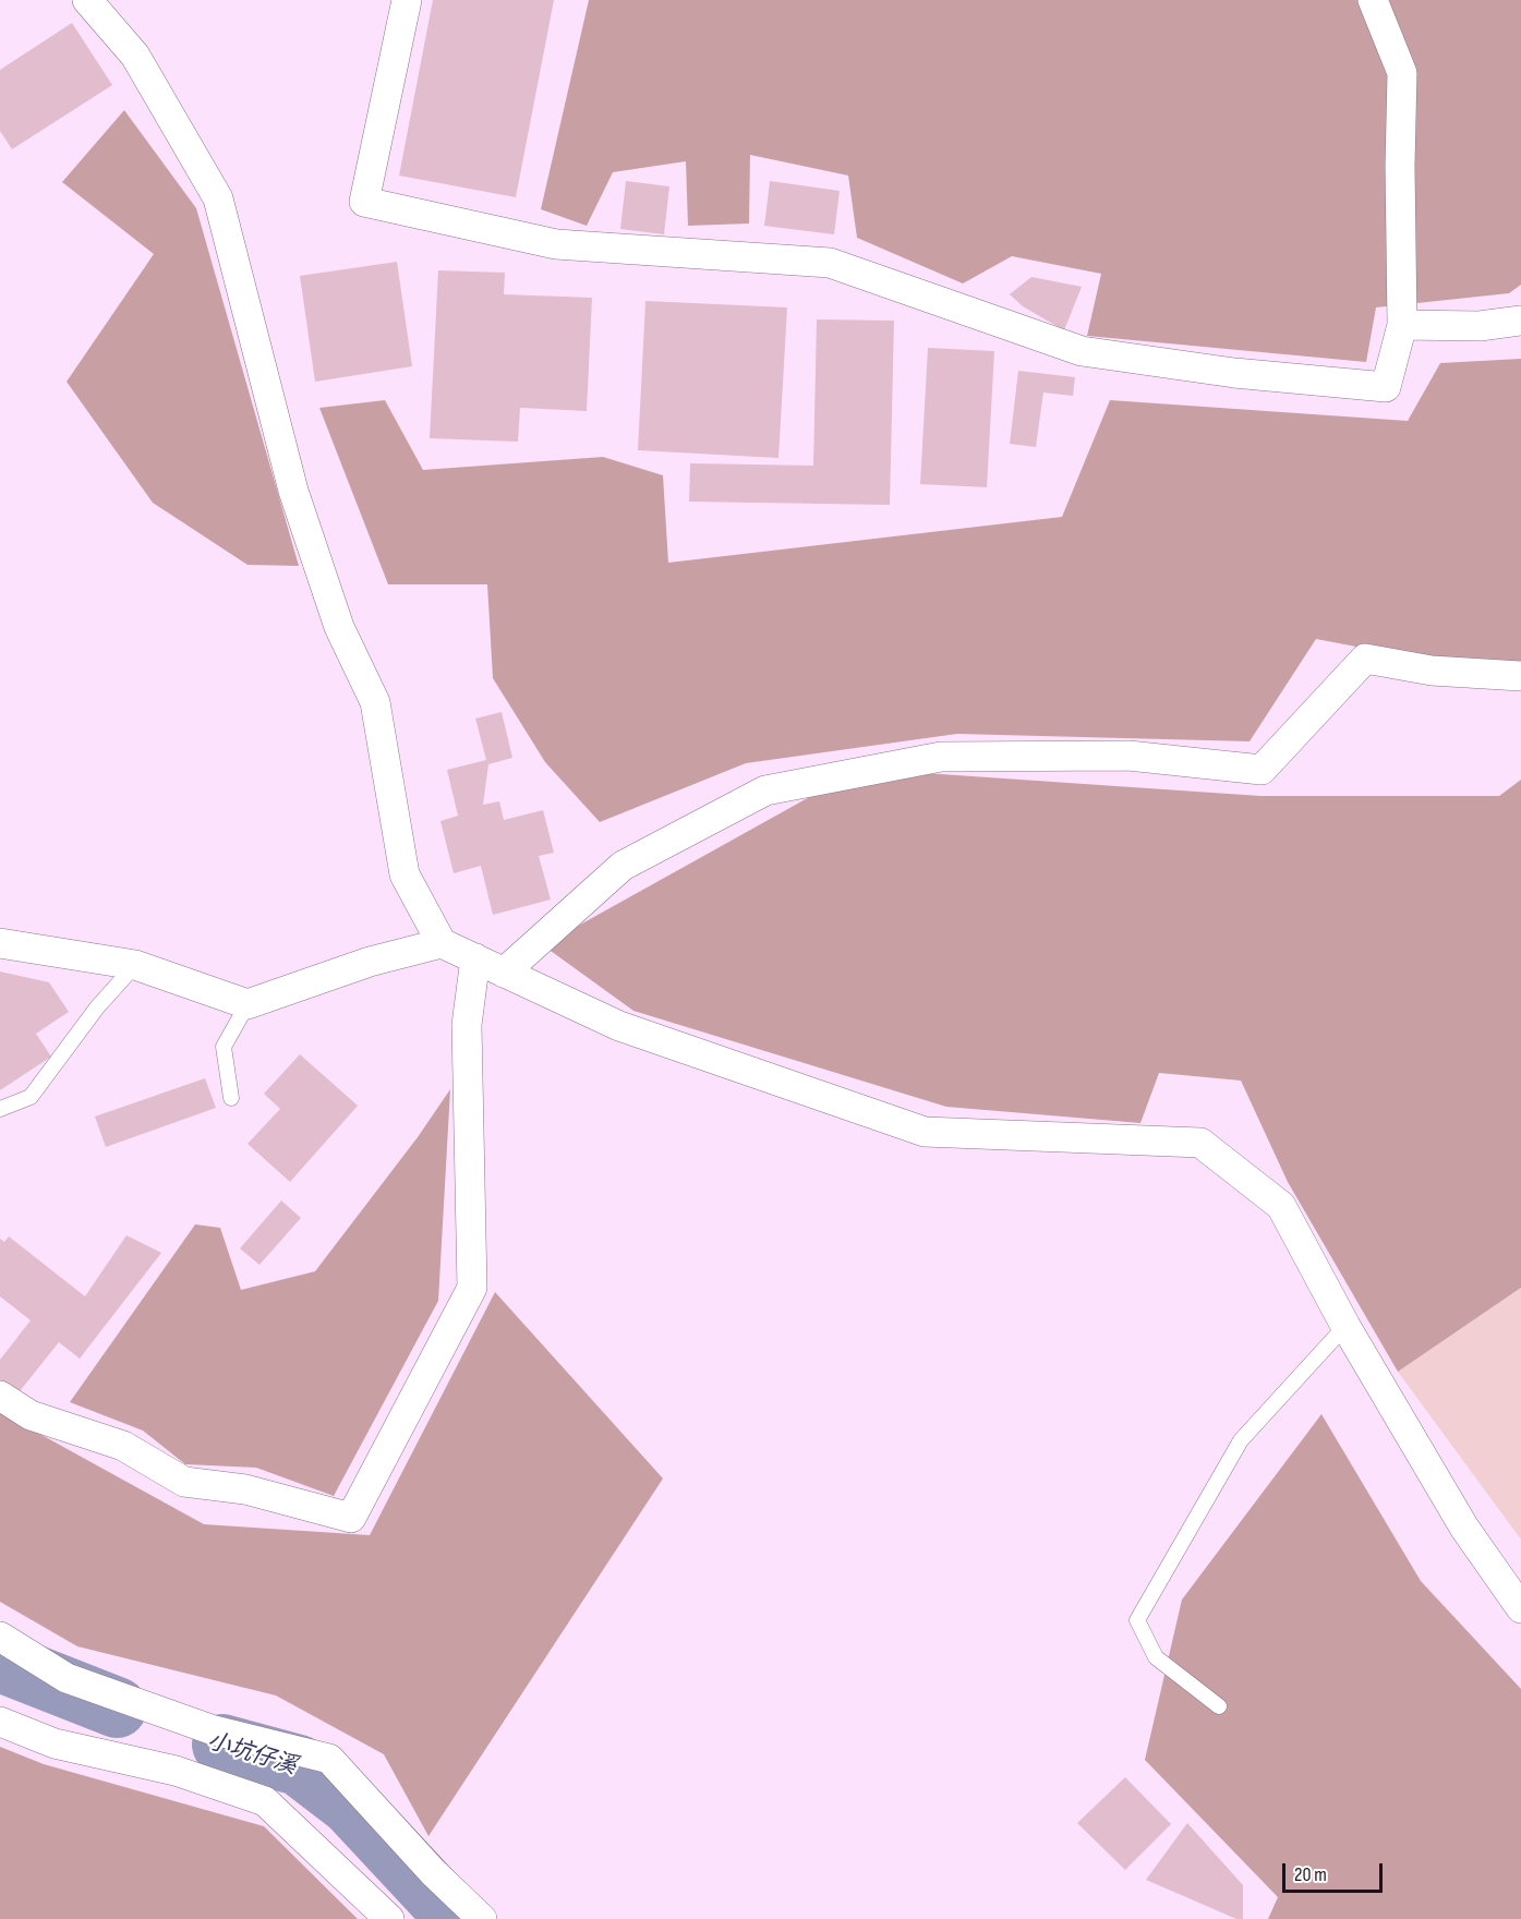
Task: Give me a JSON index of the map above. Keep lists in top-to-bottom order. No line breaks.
{"water":["小坑仔溪"],"scale_bar":"20 m"}
